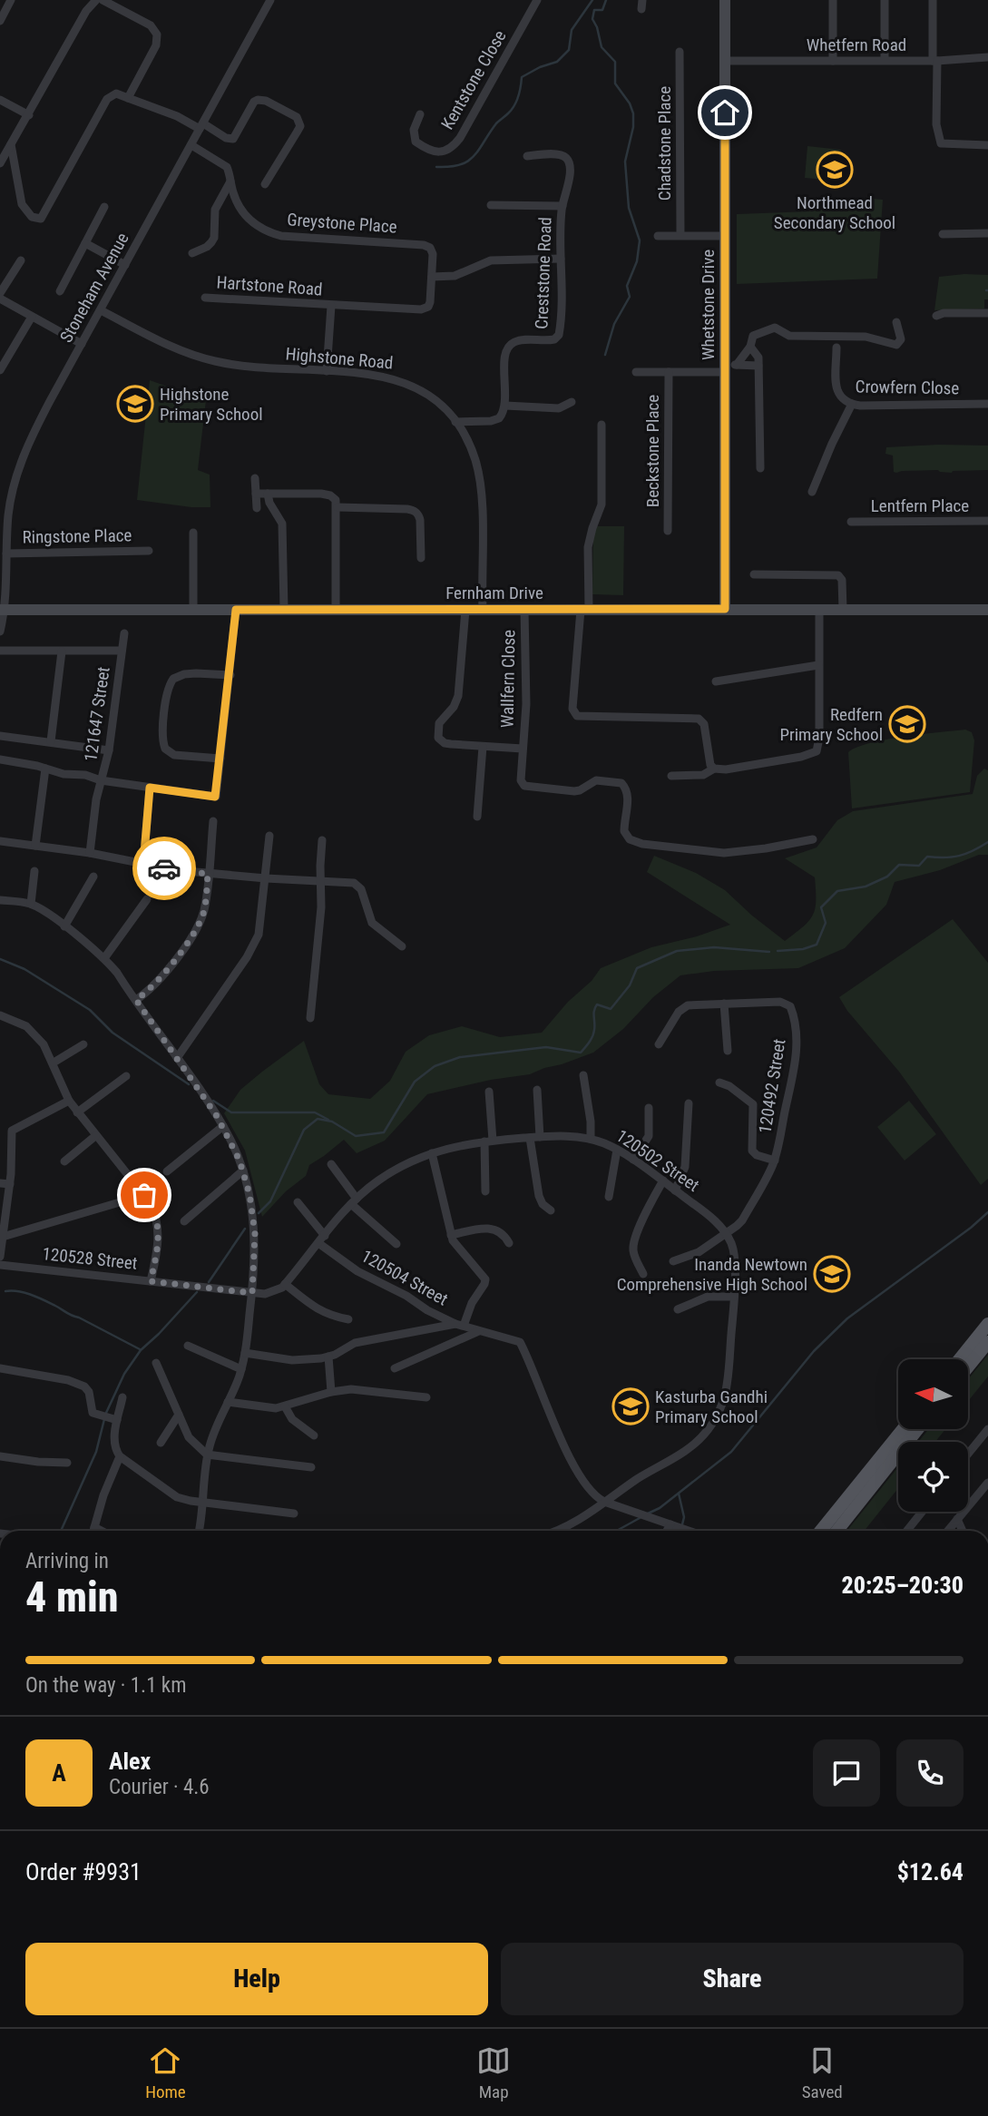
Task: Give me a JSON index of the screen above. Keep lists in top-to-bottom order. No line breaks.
{"streets":{"street":["Whetfern Road","Kentstone Close","Chadstone Place","Greystone Place","Creststone Road","Hartstone Road","Stoneham Avenue","Whetstone Drive","Highstone Road","Crowfern Close","Beckstone Place","Lentfern Place","Ringstone Place","Fernham Drive","Wallfern Close","121647 Street","120492 Street","120502 Street","120528 Street","120504 Street"]},"crossings":[["Whetfern Road","Whetstone Drive"],["Greystone Place","Hartstone Road"],["Greystone Place","Stoneham Avenue"],["Hartstone Road","Highstone Road"],["Stoneham Avenue","Highstone Road"],["Stoneham Avenue","Ringstone Place"],["Stoneham Avenue","Fernham Drive"],["Whetstone Drive","Beckstone Place"],["Whetstone Drive","Fernham Drive"],["Highstone Road","Fernham Drive"],["Fernham Drive","Wallfern Close"],["120492 Street","120502 Street"],["120502 Street","120504 Street"]],"places":{"school or university":["Northmead Secondary School","Highstone Primary School","Redfern Primary School","Inanda Newtown Comprehensive High School","Kasturba Gandhi Primary School"]},"north":"left","page":{"heading":["4 min","Arriving in","20:25–20:30"],"panel":["Alex","Courier · 4.6","Order #9931","$12.64"],"bar":"On the way · 1.1 km","round":"A","buttons":["Help","Share"],"tabs":["Home","Map","Saved"]}}
